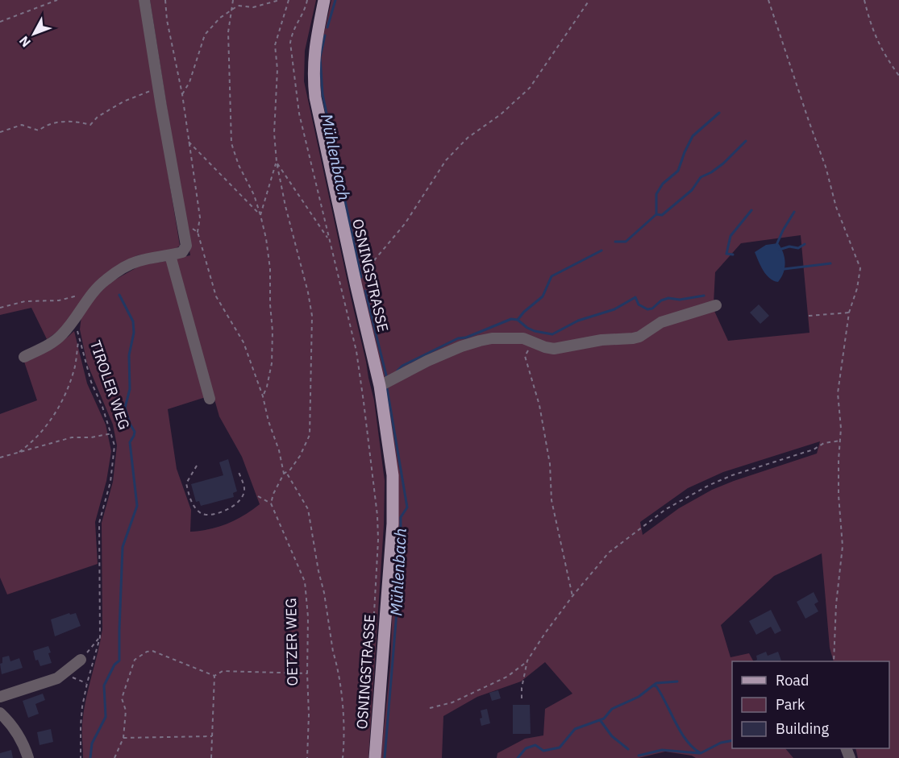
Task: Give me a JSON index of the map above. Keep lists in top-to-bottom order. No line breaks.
{"streets":{"main road":["OSNINGSTRASSE"],"path":["TIROLER WEG","OETZER WEG"]},"water":["Mühlenbach"],"legend":["Road","Park","Building"],"north":"bottom left"}
